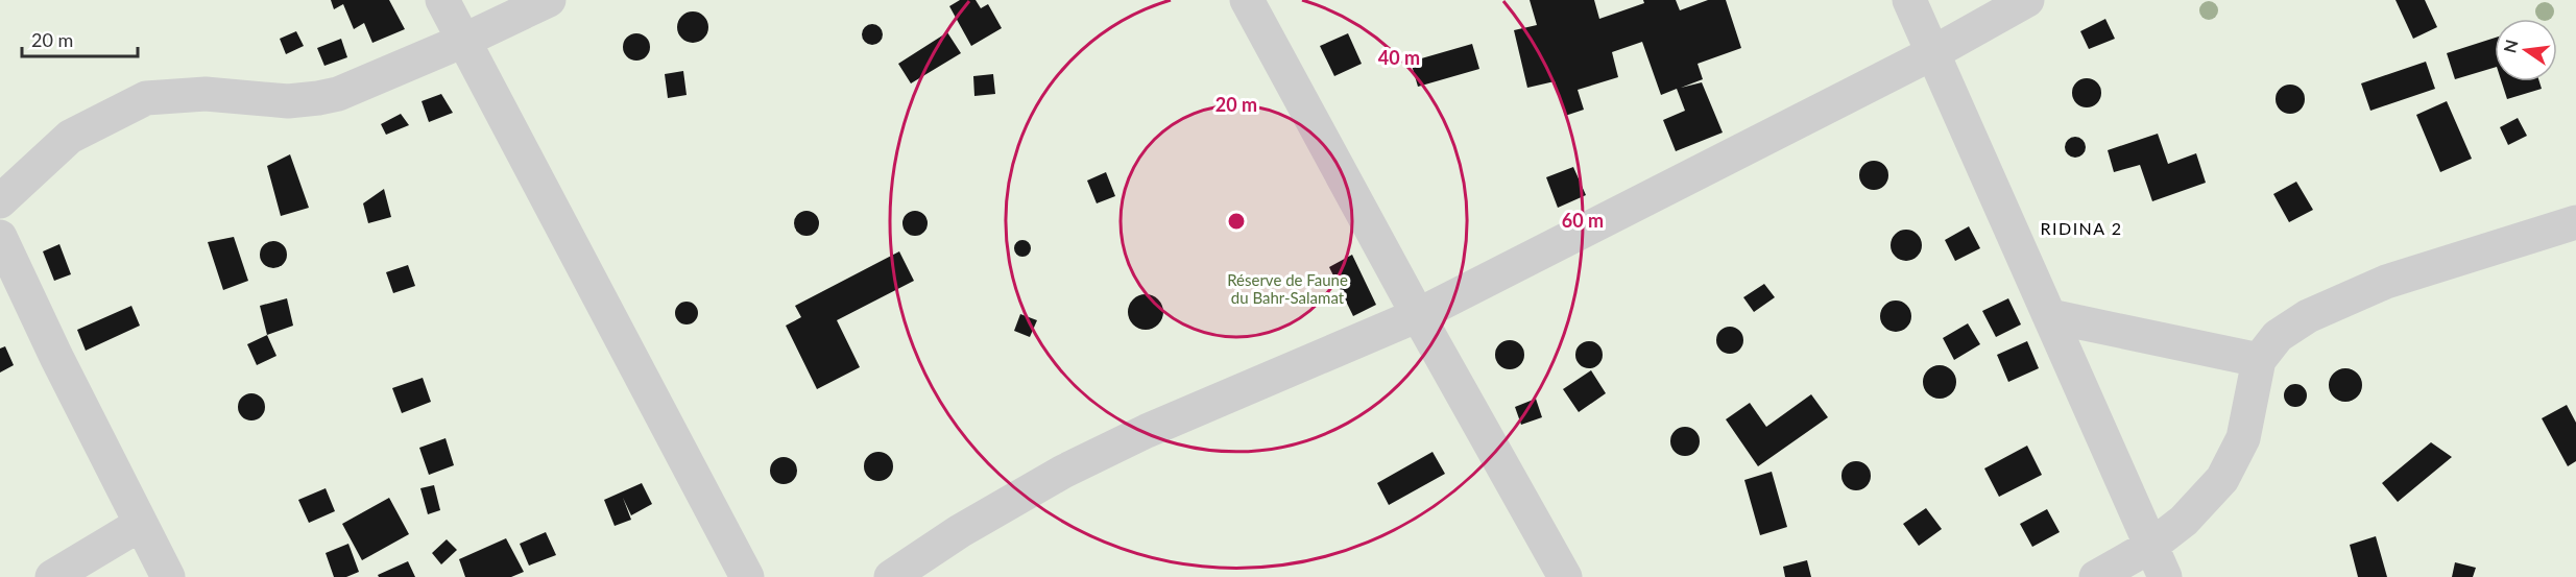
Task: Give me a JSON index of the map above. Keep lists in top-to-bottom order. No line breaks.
{"districts":["RIDINA 2"],"parks":["Réserve de Faune du Bahr-Salamat"],"scale_bar":"20 m","north":"left","rings":["40 m","20 m","60 m"]}
